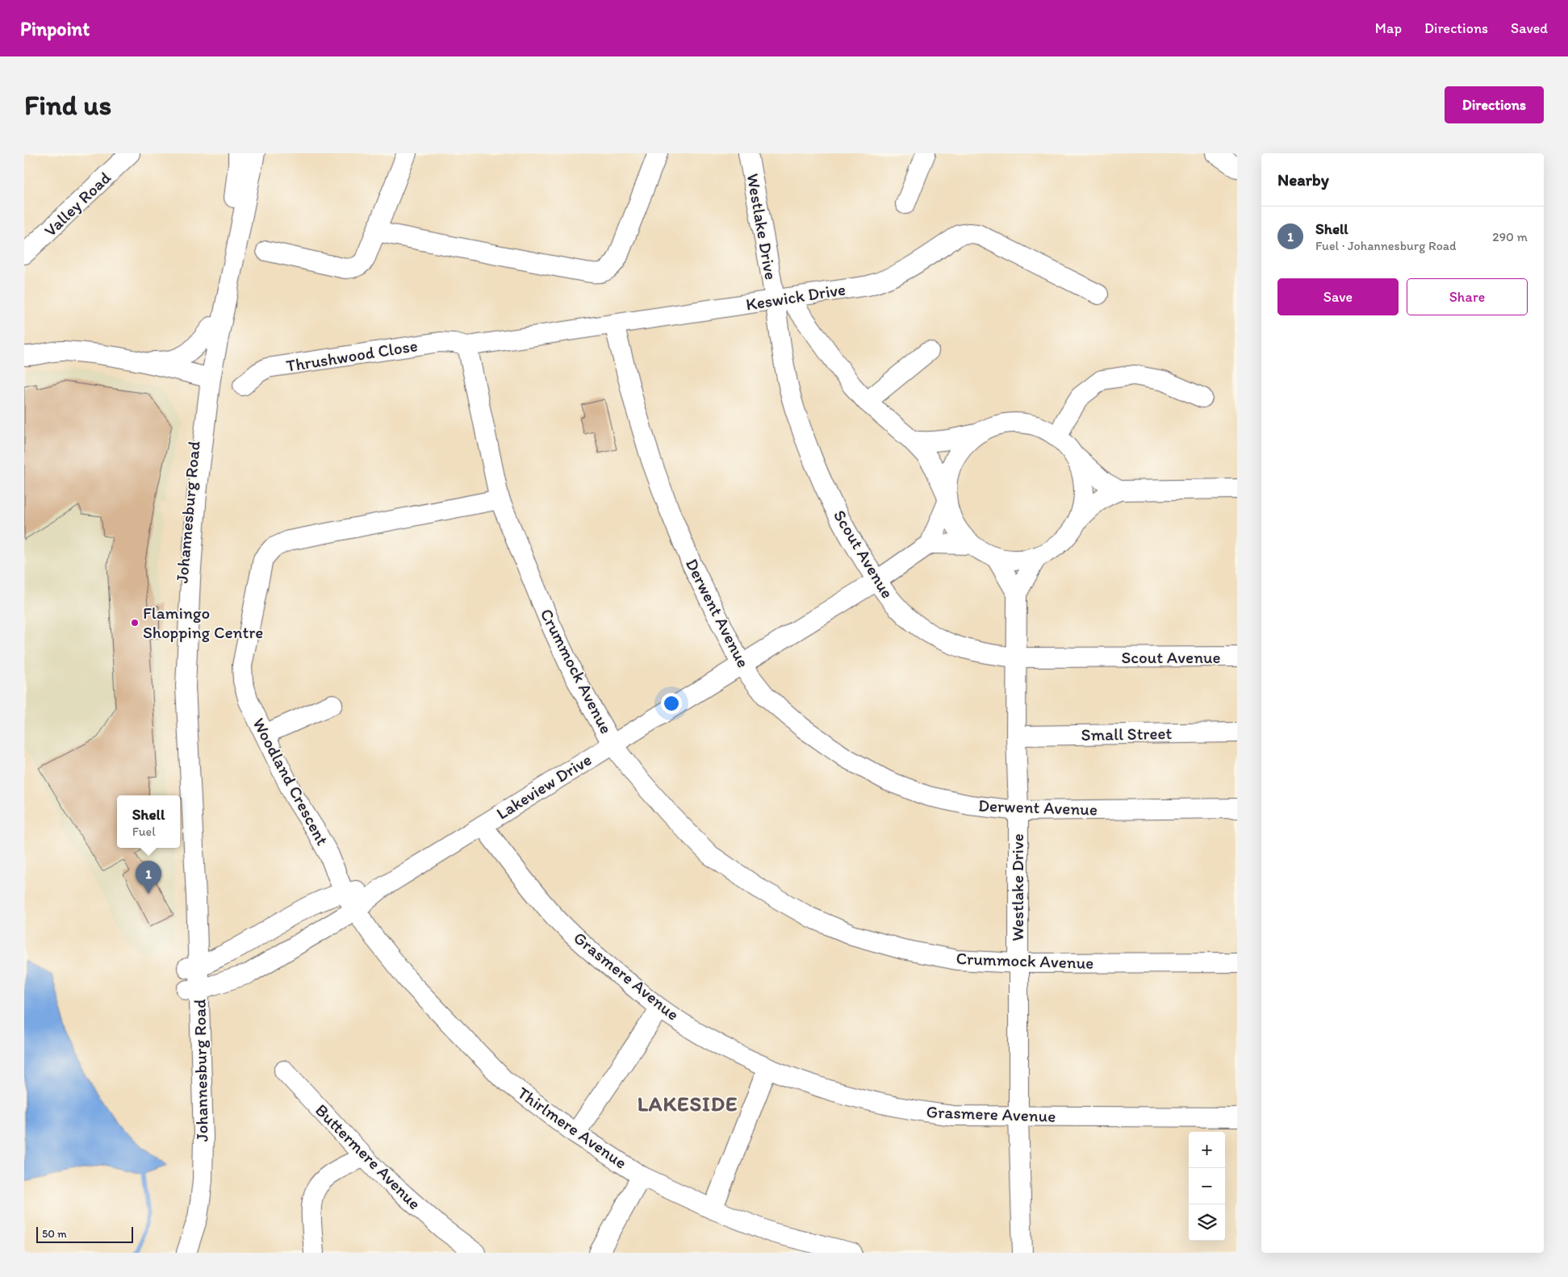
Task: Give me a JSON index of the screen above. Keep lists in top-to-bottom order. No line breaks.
{"streets":{"street":["Valley Road","Westlake Drive","Keswick Drive","Thrushwood Close","Johannesburg Road","Scout Avenue","Derwent Avenue","Crummock Avenue","Small Street","Woodland Crescent","Lakeview Drive","Grasmere Avenue","Thirlmere Avenue","Buttermere Avenue"]},"crossings":[["Westlake Drive","Keswick Drive"],["Westlake Drive","Scout Avenue"],["Westlake Drive","Derwent Avenue"],["Westlake Drive","Crummock Avenue"],["Westlake Drive","Small Street"],["Westlake Drive","Grasmere Avenue"],["Keswick Drive","Thrushwood Close"],["Keswick Drive","Scout Avenue"],["Keswick Drive","Derwent Avenue"],["Keswick Drive","Crummock Avenue"],["Thrushwood Close","Crummock Avenue"],["Johannesburg Road","Lakeview Drive"],["Scout Avenue","Lakeview Drive"],["Derwent Avenue","Lakeview Drive"],["Crummock Avenue","Woodland Crescent"],["Crummock Avenue","Lakeview Drive"],["Woodland Crescent","Lakeview Drive"],["Woodland Crescent","Thirlmere Avenue"],["Lakeview Drive","Grasmere Avenue"],["Lakeview Drive","Thirlmere Avenue"]],"districts":["LAKESIDE"],"places":["Flamingo Shopping Centre"],"scale_bar":"50 m","page":{"header":"Pinpoint","nav":["Map","Directions","Saved"],"buttons":["Directions",["Save","Share"]],"title":"Find us","heading":"Nearby","list":[{"mark":"1","name":"Shell","note":"Fuel · Johannesburg Road","value":"290 m"}],"popup":["Shell","Fuel"],"pins":"1","map_buttons":["+","−"],"scale":"50 m"}}
